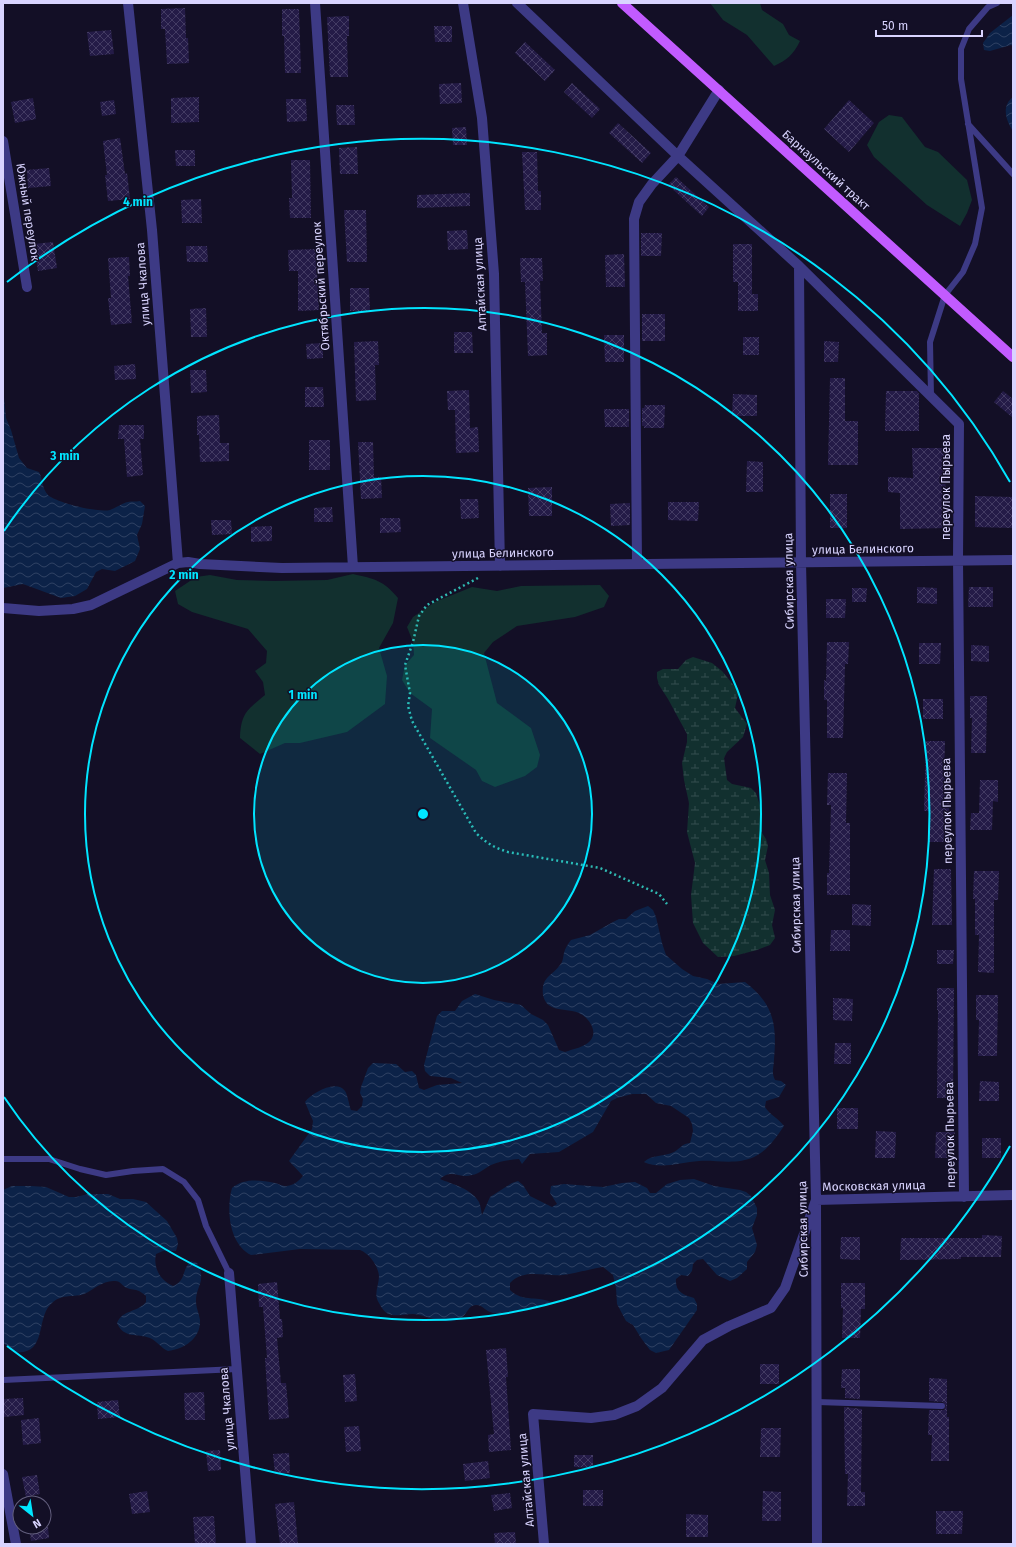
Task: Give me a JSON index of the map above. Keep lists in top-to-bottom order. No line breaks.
{"streets":{"main road":["Барнаульский тракт"],"street":["Южный переулок","улица Чкалова","Алтайская улица","Октябрьский переулок","переулок Пырьева","улица Белинского","Сибирская улица","Московская улица"]},"crossings":[["улица Чкалова","улица Белинского"],["Алтайская улица","улица Белинского"],["Алтайская улица","Московская улица"],["Октябрьский переулок","улица Белинского"],["переулок Пырьева","улица Белинского"],["переулок Пырьева","Московская улица"],["улица Белинского","Сибирская улица"],["Сибирская улица","Московская улица"]],"scale_bar":"50 m","north":"bottom right","rings":["4 min","3 min","2 min","1 min"]}
